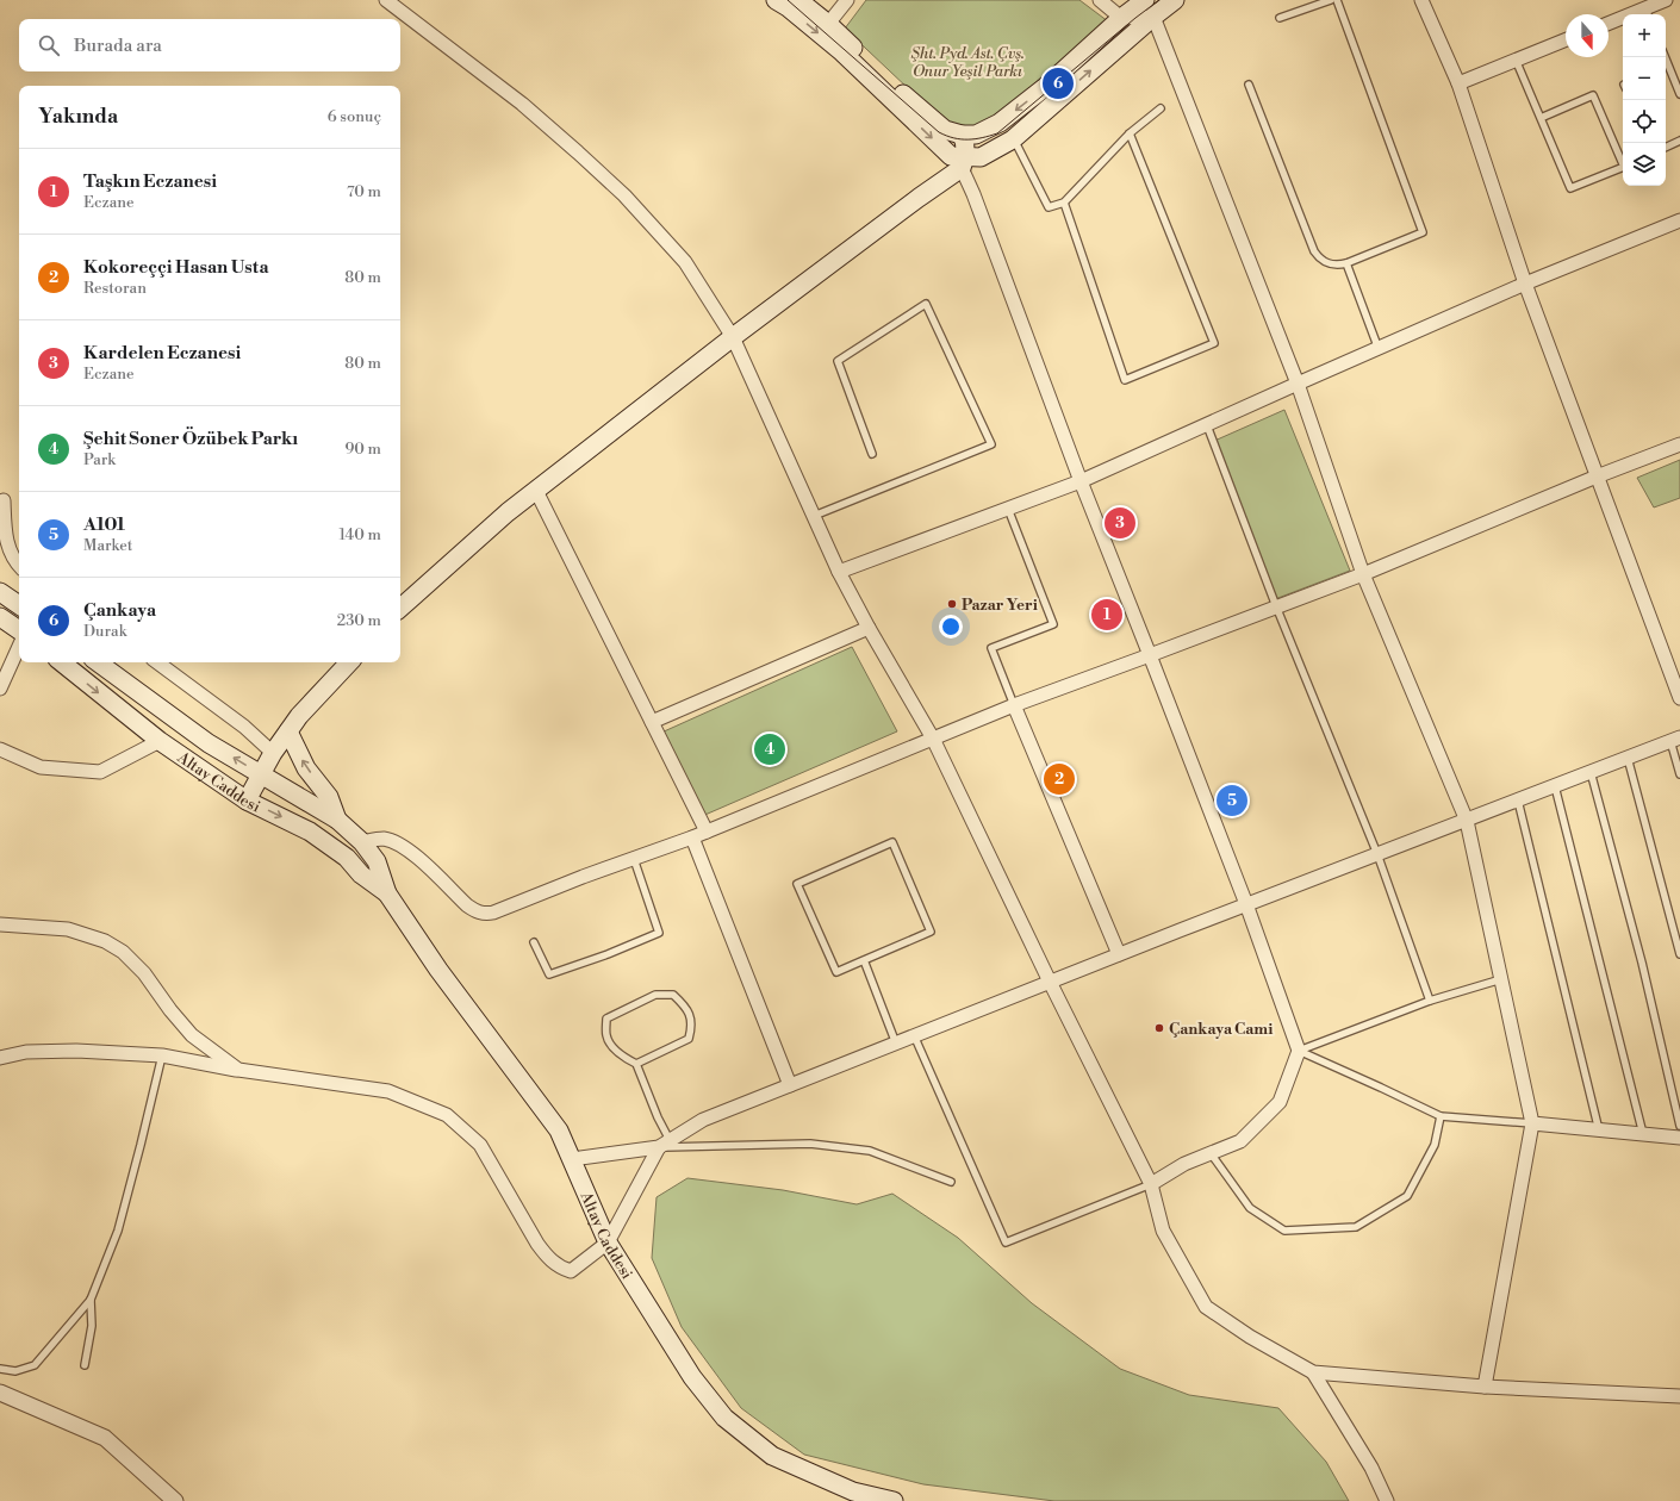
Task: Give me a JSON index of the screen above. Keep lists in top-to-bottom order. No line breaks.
{"streets":{"main road":["Altay Caddesi"]},"parks":["Şht. Pyd. Ast. Çvş. Onur Yeşil Parkı"],"places":["Pazar Yeri","Çankaya Cami"],"north":"bottom","page":{"map_buttons":["+","−"],"search":"Burada ara","pins":["6","3","1","4","2","5"],"heading":["Yakında","6 sonuç"],"list":[{"mark":"1","name":"Taşkın Eczanesi","note":"Eczane","value":"70 m"},{"mark":"2","name":"Kokoreççi Hasan Usta","note":"Restoran","value":"80 m"},{"mark":"3","name":"Kardelen Eczanesi","note":"Eczane","value":"80 m"},{"mark":"4","name":"Şehit Soner Özübek Parkı","note":"Park","value":"90 m"},{"mark":"5","name":"A101","note":"Market","value":"140 m"},{"mark":"6","name":"Çankaya","note":"Durak","value":"230 m"}]}}
